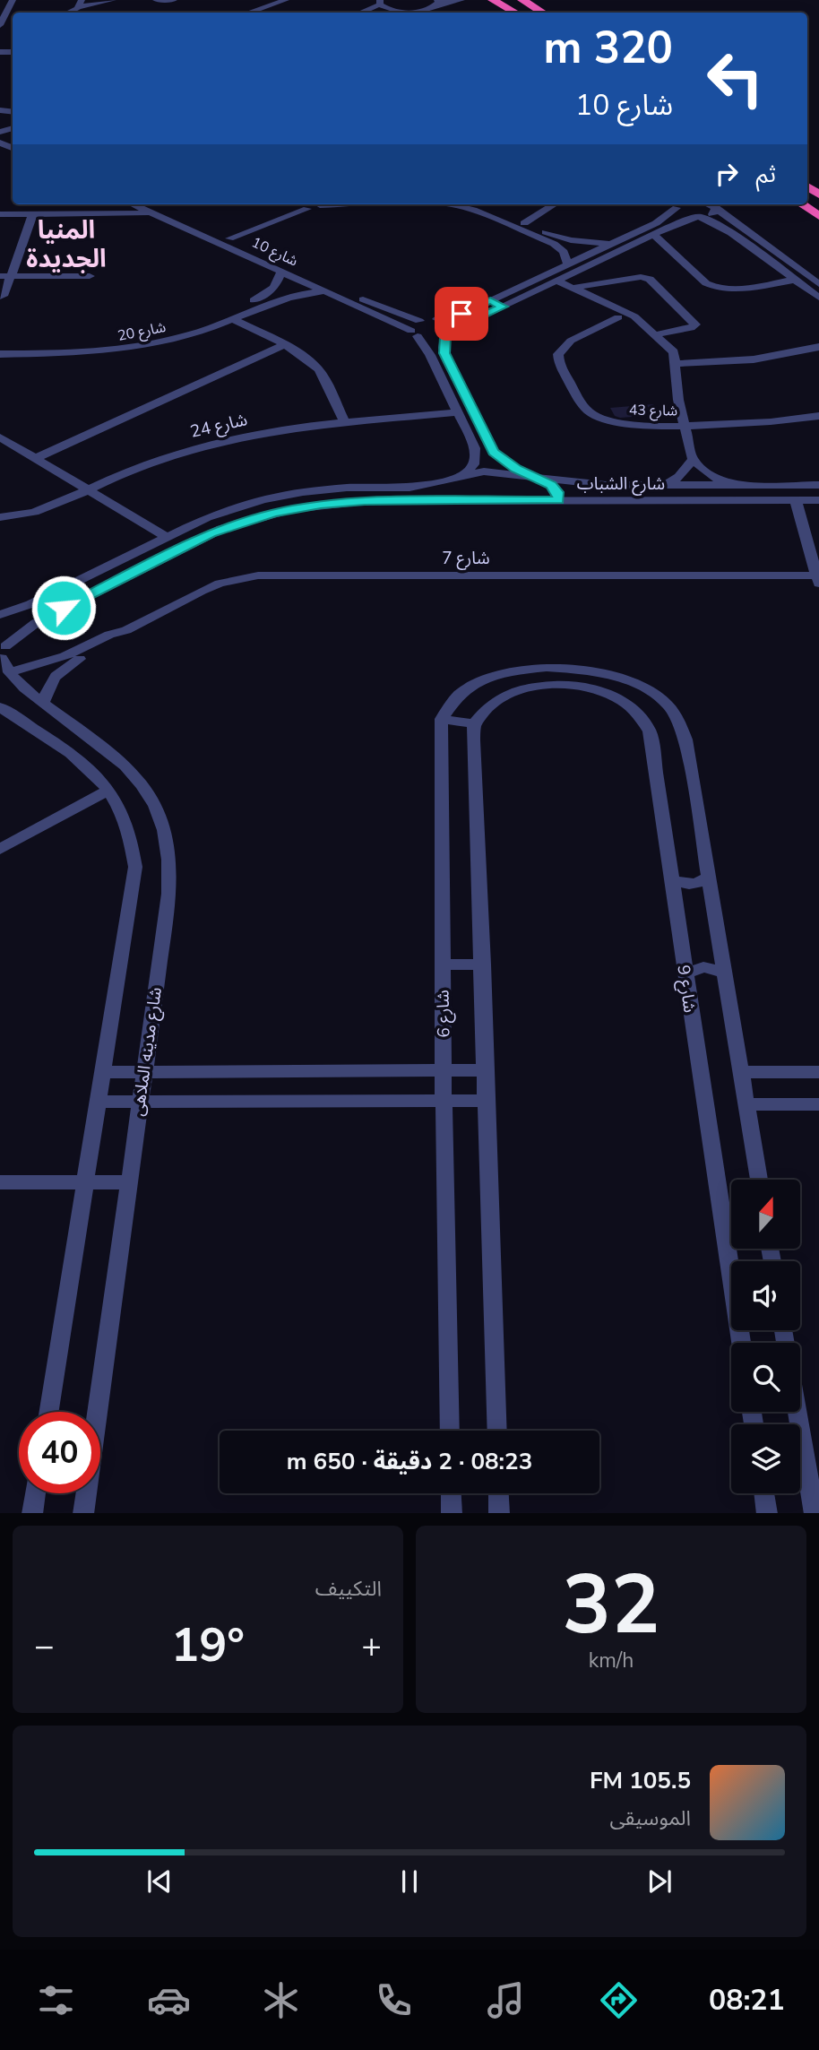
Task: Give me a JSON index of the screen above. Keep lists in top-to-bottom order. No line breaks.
{"streets":{"street":["شارع 10","شارع 20","شارع 43","شارع 24","شارع الشباب","شارع 7","شارع 9","شارع 6","شارع مدينه الملاهى"]},"crossings":[["شارع 10","شارع 20"],["شارع الشباب","شارع 7"],["شارع الشباب","شارع مدينه الملاهى"],["شارع 7","شارع مدينه الملاهى"]],"districts":["المنيا الجديدة"],"north":"top","page":{"turn":["320 m","شارع 10"],"then":"ثم","limit":"40","trip":"08:23 · 2 دقيقة · 650 m","tile":[["32","km/h"],"التكييف"],"heat":["−","19°","+"],"song":["105.5 FM","الموسيقى"],"tabs":"08:21"}}
